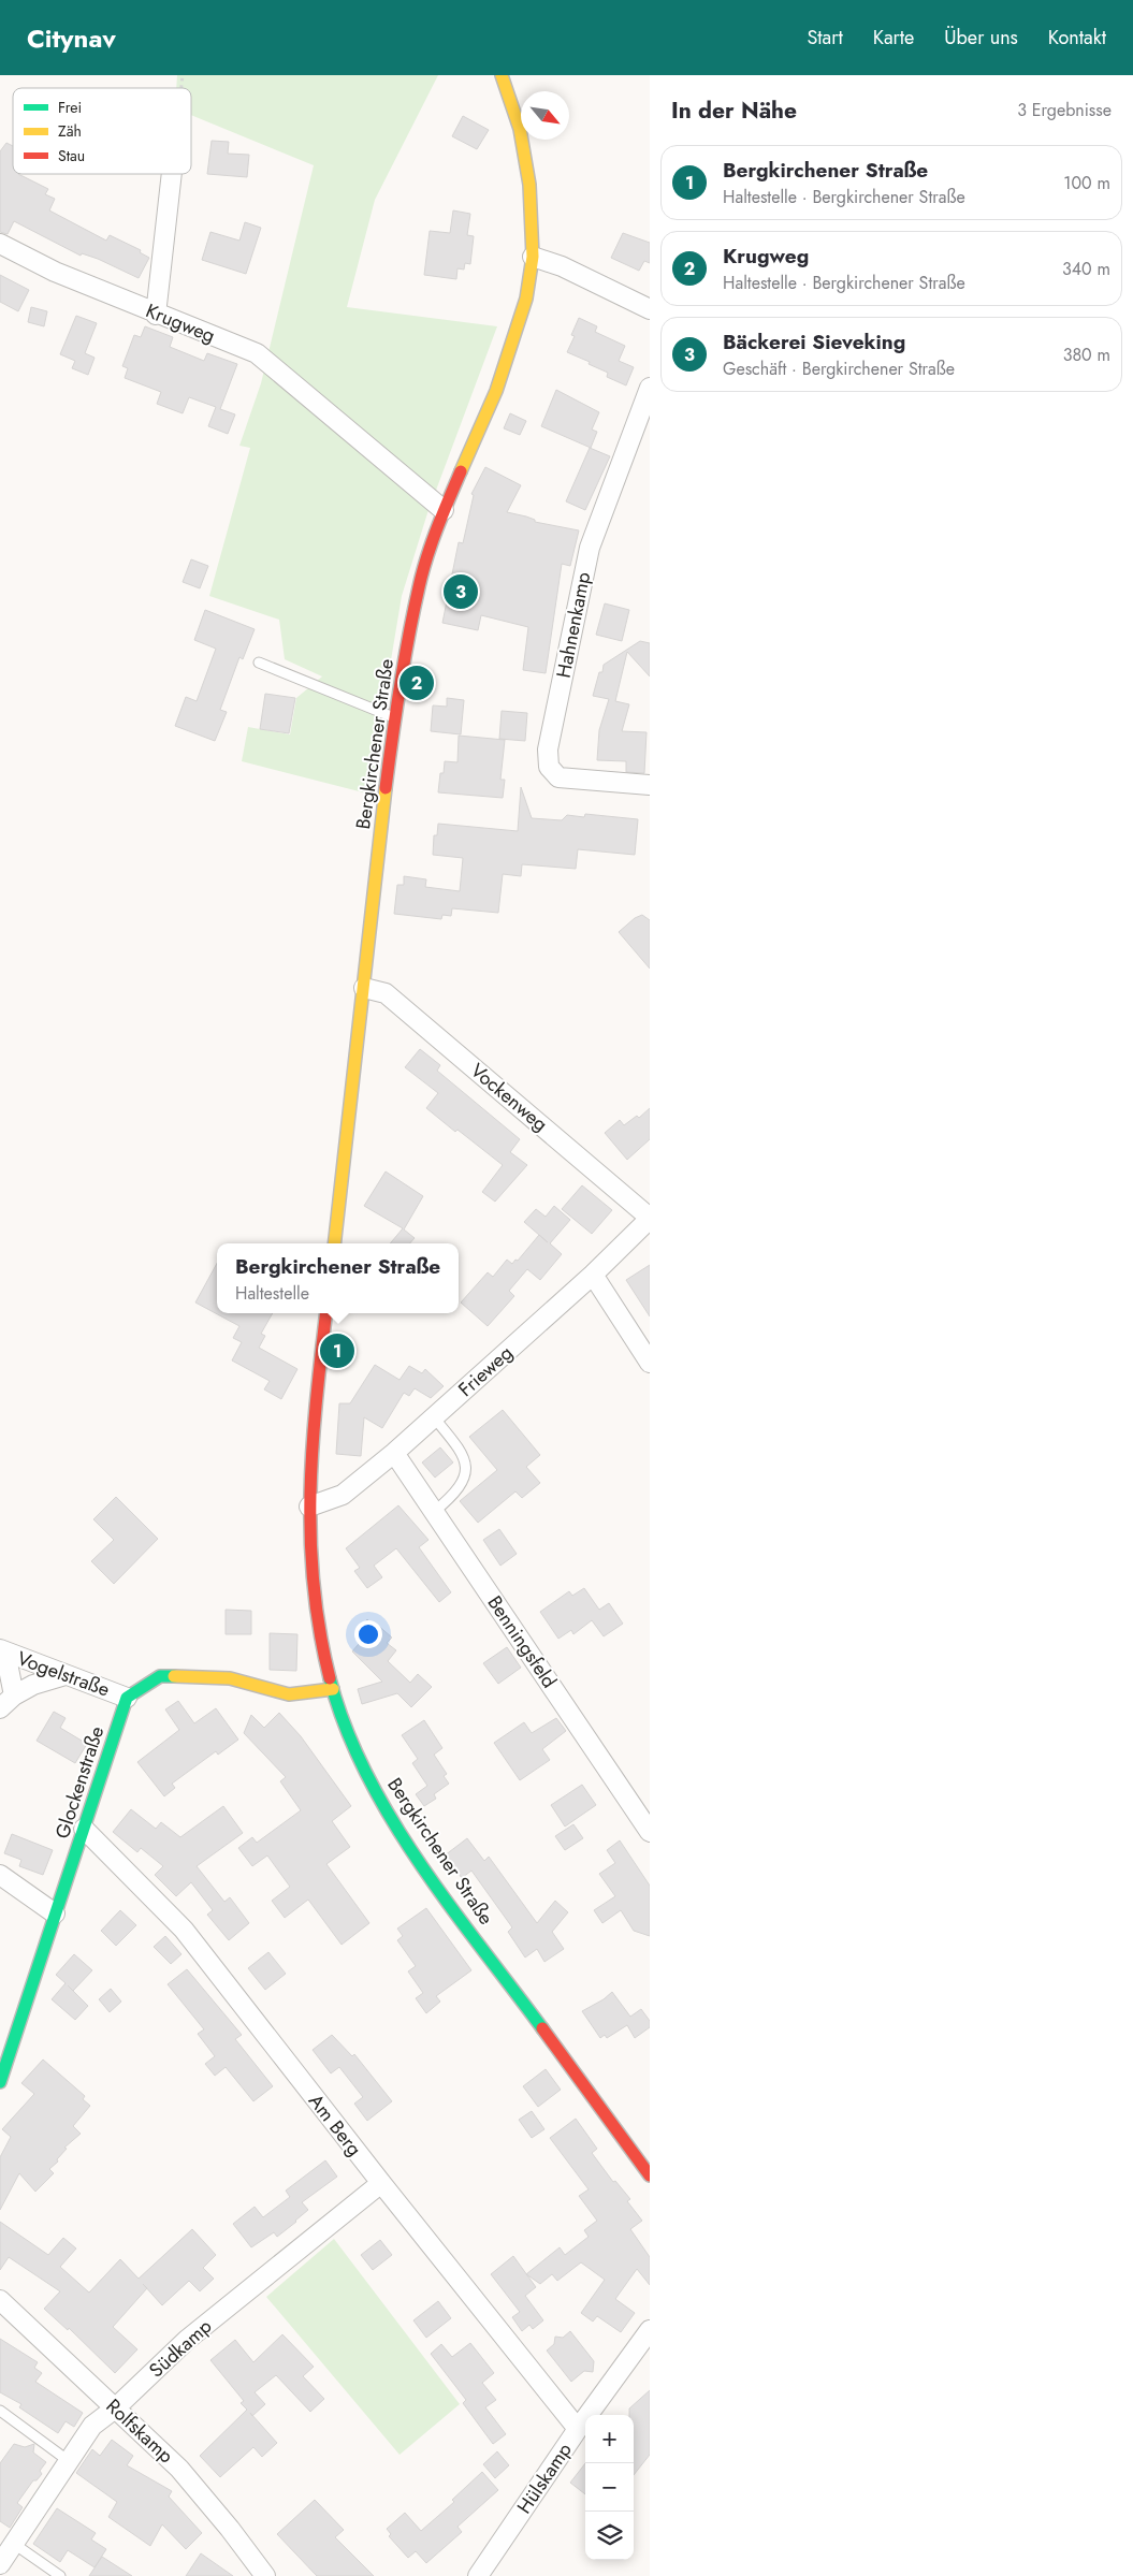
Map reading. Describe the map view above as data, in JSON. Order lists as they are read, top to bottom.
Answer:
{
  "streets": {
    "street": [
      "Krugweg",
      "Hahnenkamp",
      "Bergkirchener Straße",
      "Vockenweg",
      "Frieweg",
      "Benningsfeld",
      "Vogelstraße",
      "Glockenstraße",
      "Am Berg",
      "Südkamp",
      "Rolfskamp",
      "Hülskamp"
    ]
  },
  "crossings": [
    ["Krugweg", "Bergkirchener Straße"],
    ["Bergkirchener Straße", "Vockenweg"],
    ["Bergkirchener Straße", "Frieweg"],
    ["Vockenweg", "Frieweg"],
    ["Frieweg", "Benningsfeld"],
    ["Vogelstraße", "Glockenstraße"],
    ["Glockenstraße", "Am Berg"],
    ["Am Berg", "Südkamp"],
    ["Am Berg", "Hülskamp"],
    ["Südkamp", "Rolfskamp"]
  ],
  "legend": ["Frei", "Zäh", "Stau"],
  "north": "bottom right",
  "page": {
    "header": "Citynav",
    "nav": [
      "Start",
      "Karte",
      "Über uns",
      "Kontakt"
    ],
    "heading": ["In der Nähe", "3 Ergebnisse"],
    "list": [
      {
        "mark": "1",
        "name": "Bergkirchener Straße",
        "note": "Haltestelle · Bergkirchener Straße",
        "value": "100 m"
      },
      {
        "mark": "2",
        "name": "Krugweg",
        "note": "Haltestelle · Bergkirchener Straße",
        "value": "340 m"
      },
      {
        "mark": "3",
        "name": "Bäckerei Sieveking",
        "note": "Geschäft · Bergkirchener Straße",
        "value": "380 m"
      }
    ],
    "pins": ["3", "2", "1"],
    "popup": ["Bergkirchener Straße", "Haltestelle"],
    "map_buttons": ["+", "−"]
  }
}
